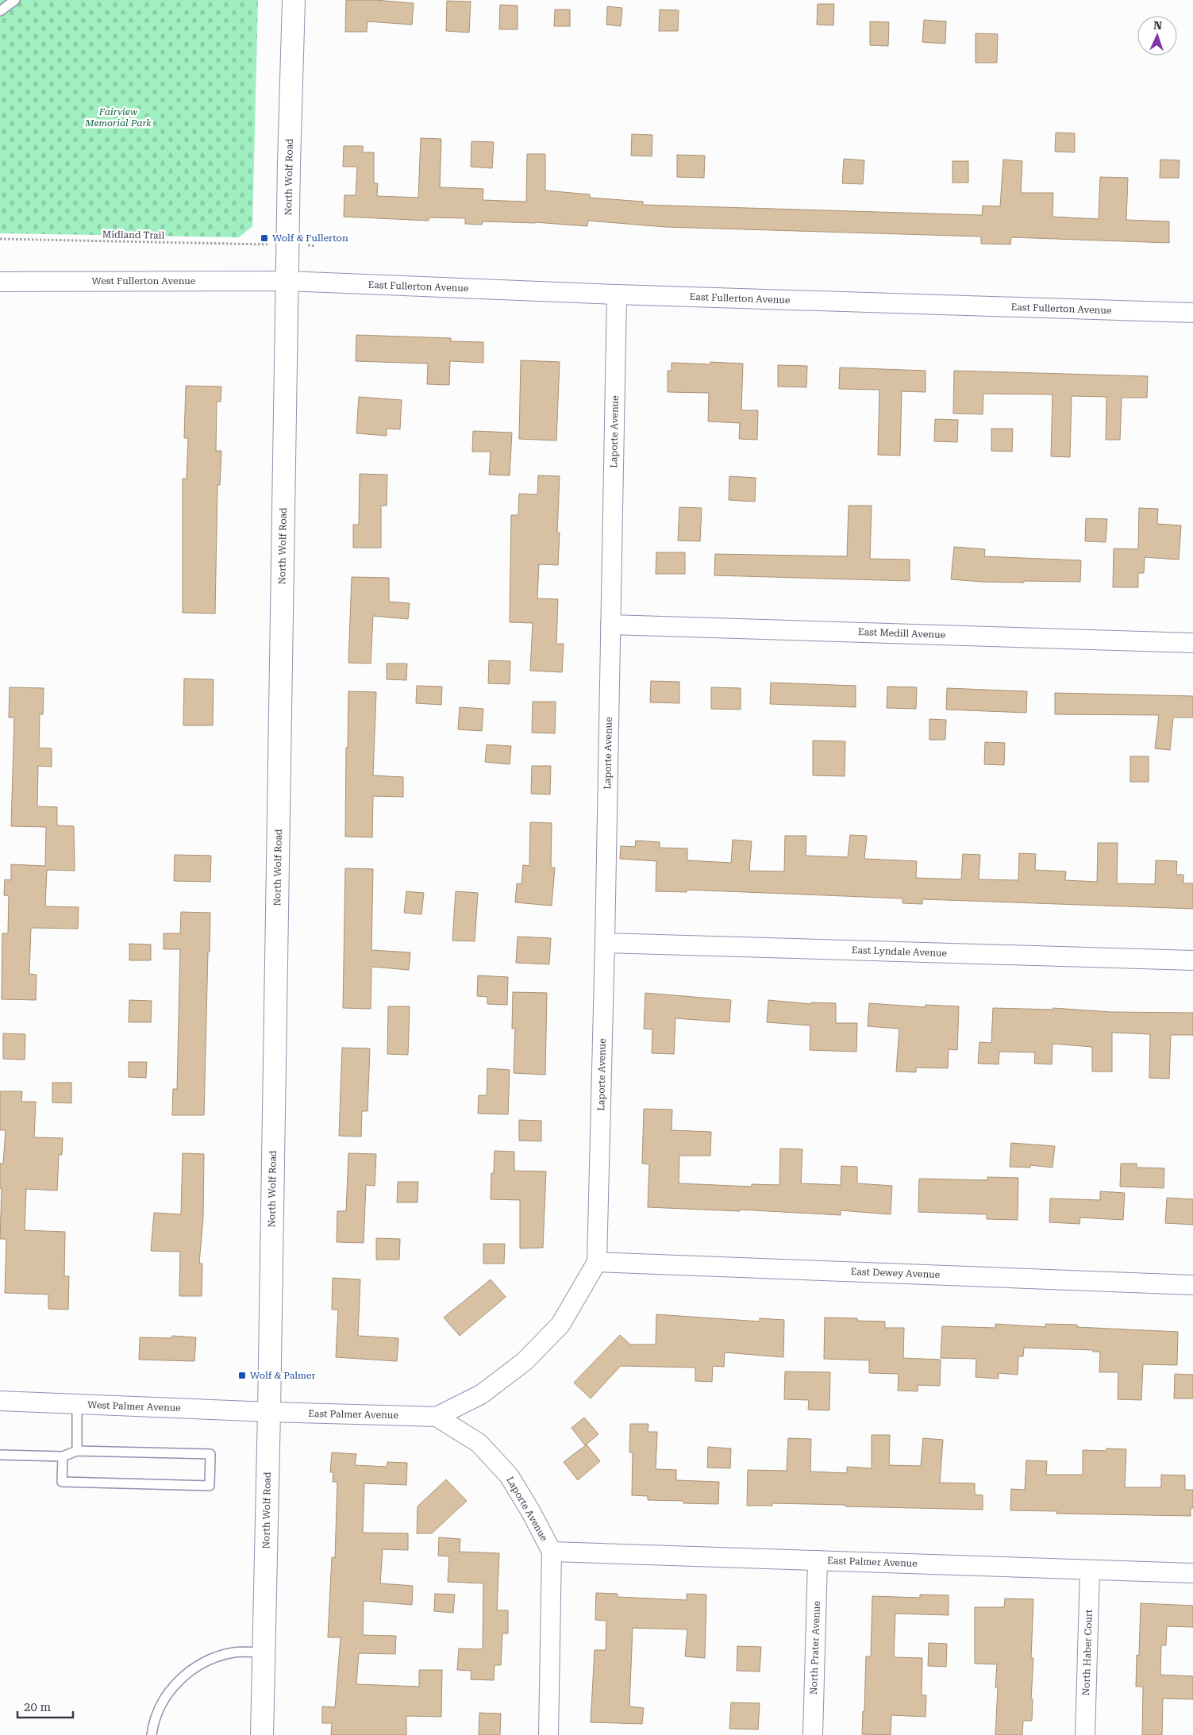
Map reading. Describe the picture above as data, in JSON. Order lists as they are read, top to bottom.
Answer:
{
  "streets": {
    "main road": ["North Wolf Road"],
    "street": [
      "West Fullerton Avenue",
      "East Fullerton Avenue",
      "Laporte Avenue",
      "East Medill Avenue",
      "East Lyndale Avenue",
      "East Dewey Avenue",
      "West Palmer Avenue",
      "East Palmer Avenue",
      "North Prater Avenue",
      "North Haber Court"
    ],
    "path": ["Midland Trail"]
  },
  "crossings": [
    ["North Wolf Road", "West Fullerton Avenue"],
    ["North Wolf Road", "East Fullerton Avenue"],
    ["North Wolf Road", "West Palmer Avenue"],
    ["North Wolf Road", "East Palmer Avenue"],
    ["West Fullerton Avenue", "East Fullerton Avenue"],
    ["East Fullerton Avenue", "Laporte Avenue"],
    ["Laporte Avenue", "East Medill Avenue"],
    ["Laporte Avenue", "East Lyndale Avenue"],
    ["Laporte Avenue", "East Dewey Avenue"],
    ["Laporte Avenue", "East Palmer Avenue"],
    ["West Palmer Avenue", "East Palmer Avenue"],
    ["East Palmer Avenue", "North Prater Avenue"],
    ["East Palmer Avenue", "North Haber Court"]
  ],
  "parks": ["Fairview Memorial Park"],
  "places": {
    "transit": ["Wolf & Fullerton", "Wolf & Palmer"]
  },
  "scale_bar": "20 m",
  "north": "top"
}
